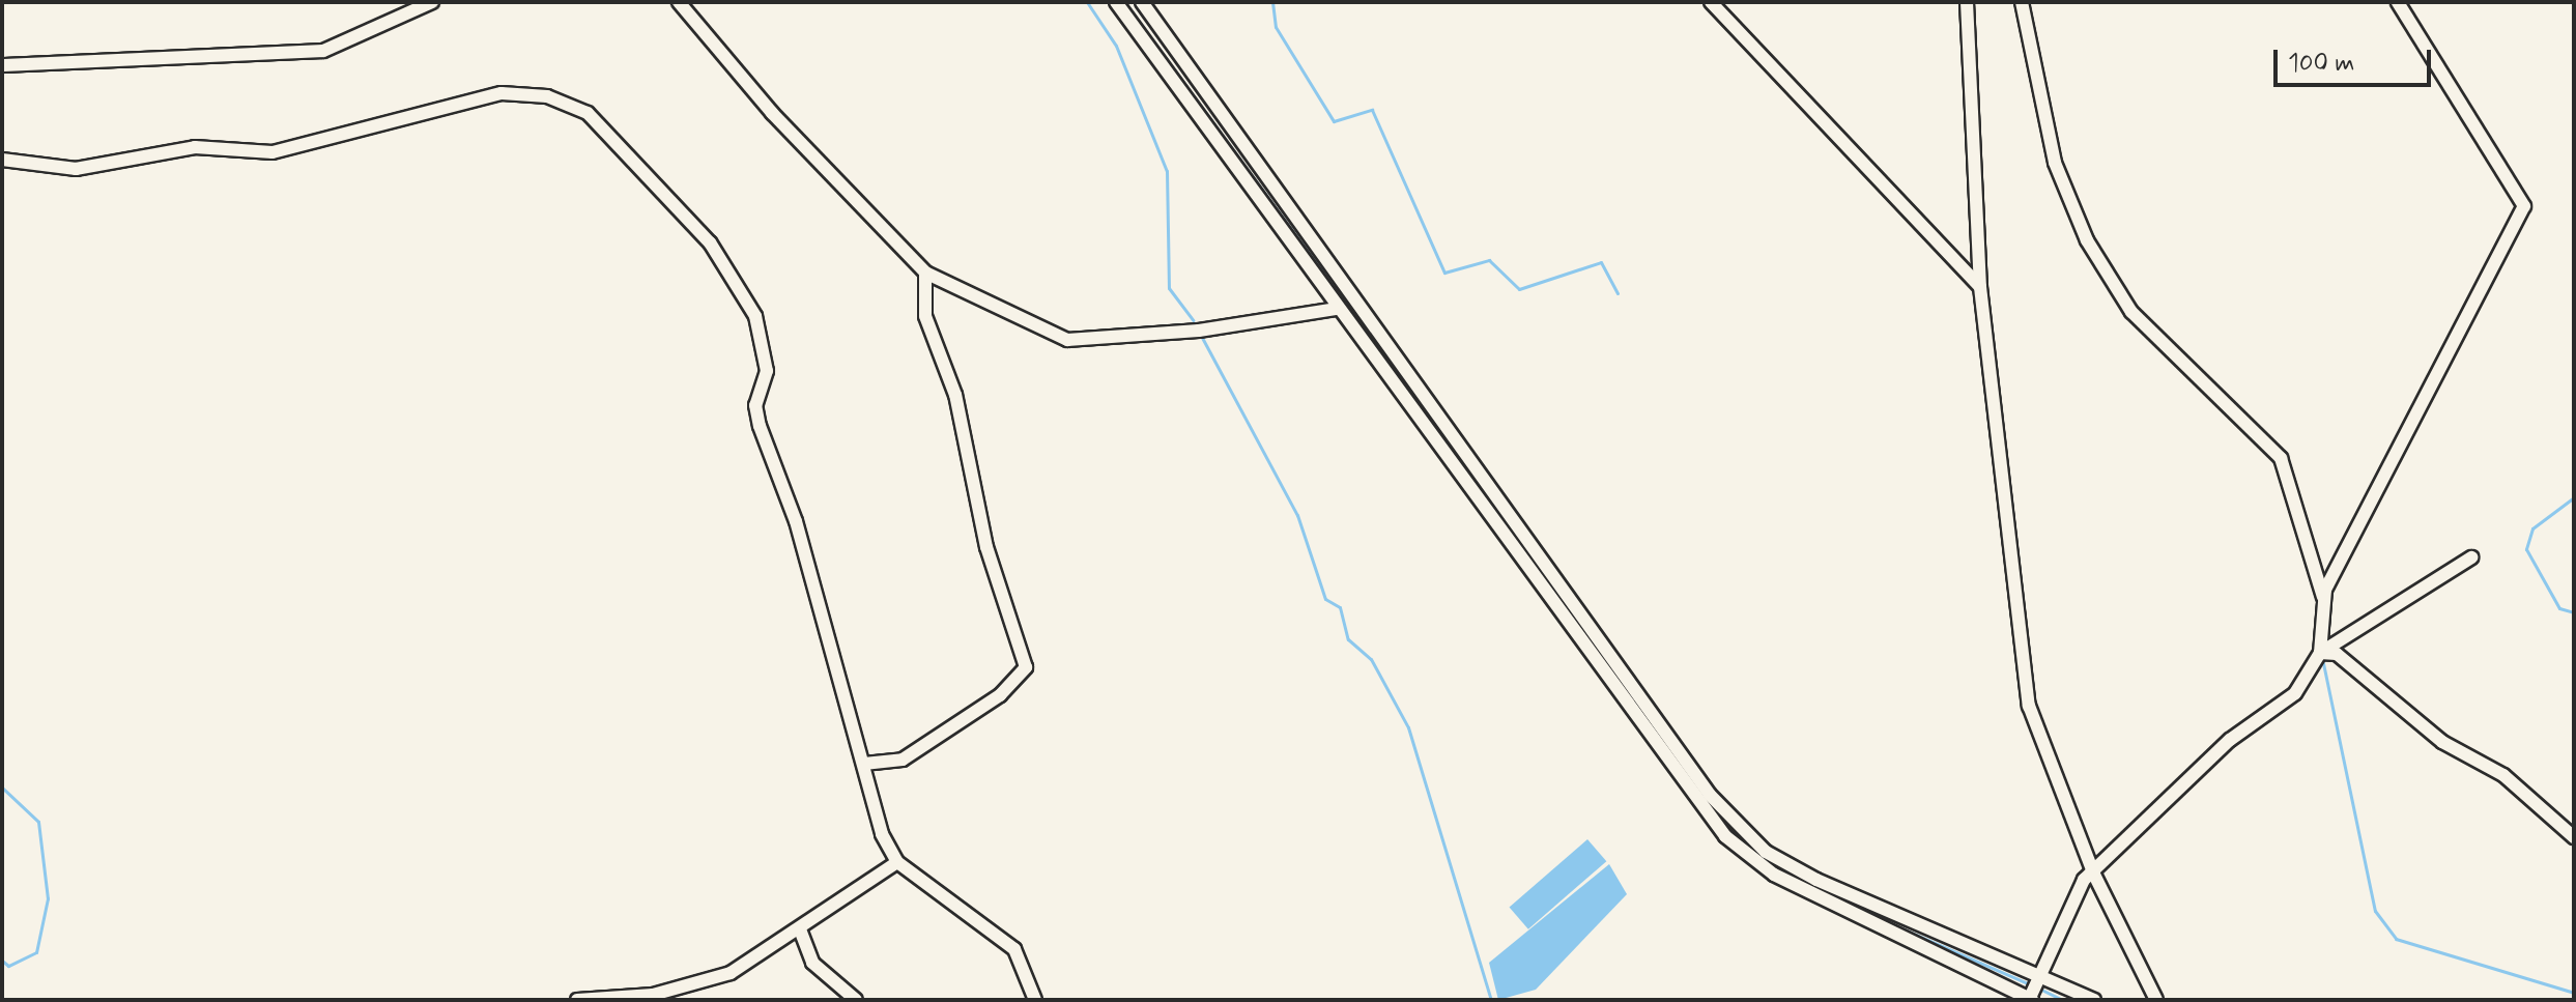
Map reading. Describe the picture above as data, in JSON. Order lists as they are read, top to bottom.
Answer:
{
  "scale_bar": "100 m"
}
